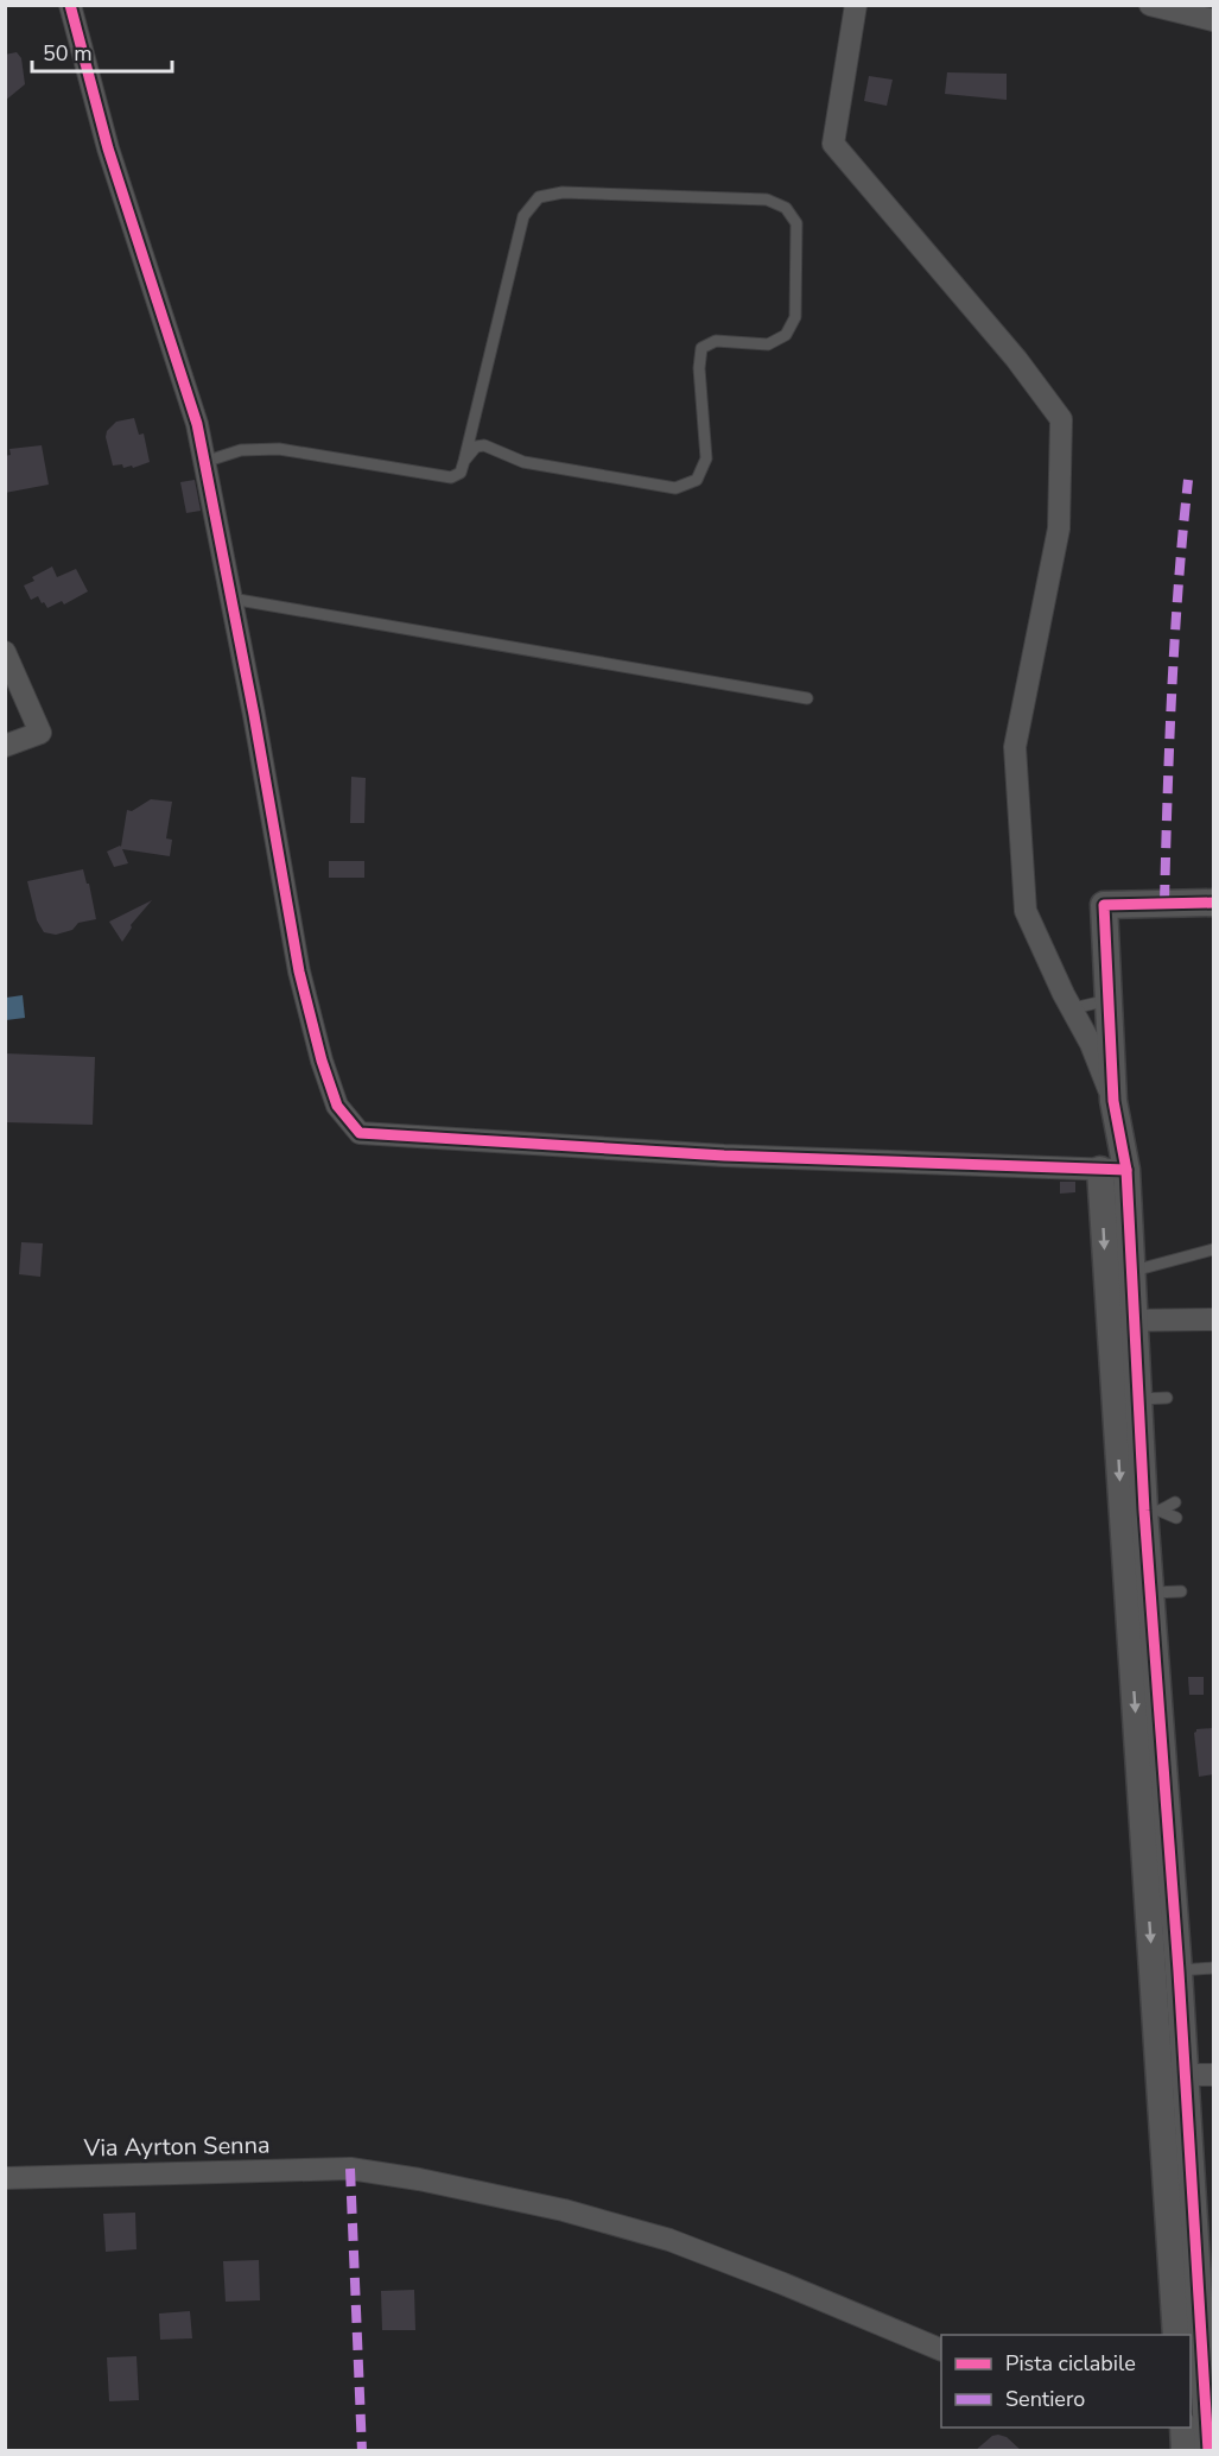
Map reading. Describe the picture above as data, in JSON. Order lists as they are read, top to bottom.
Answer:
{
  "streets": {
    "street": ["Via Ayrton Senna"]
  },
  "legend": ["Pista ciclabile", "Sentiero"],
  "scale_bar": "50 m"
}
